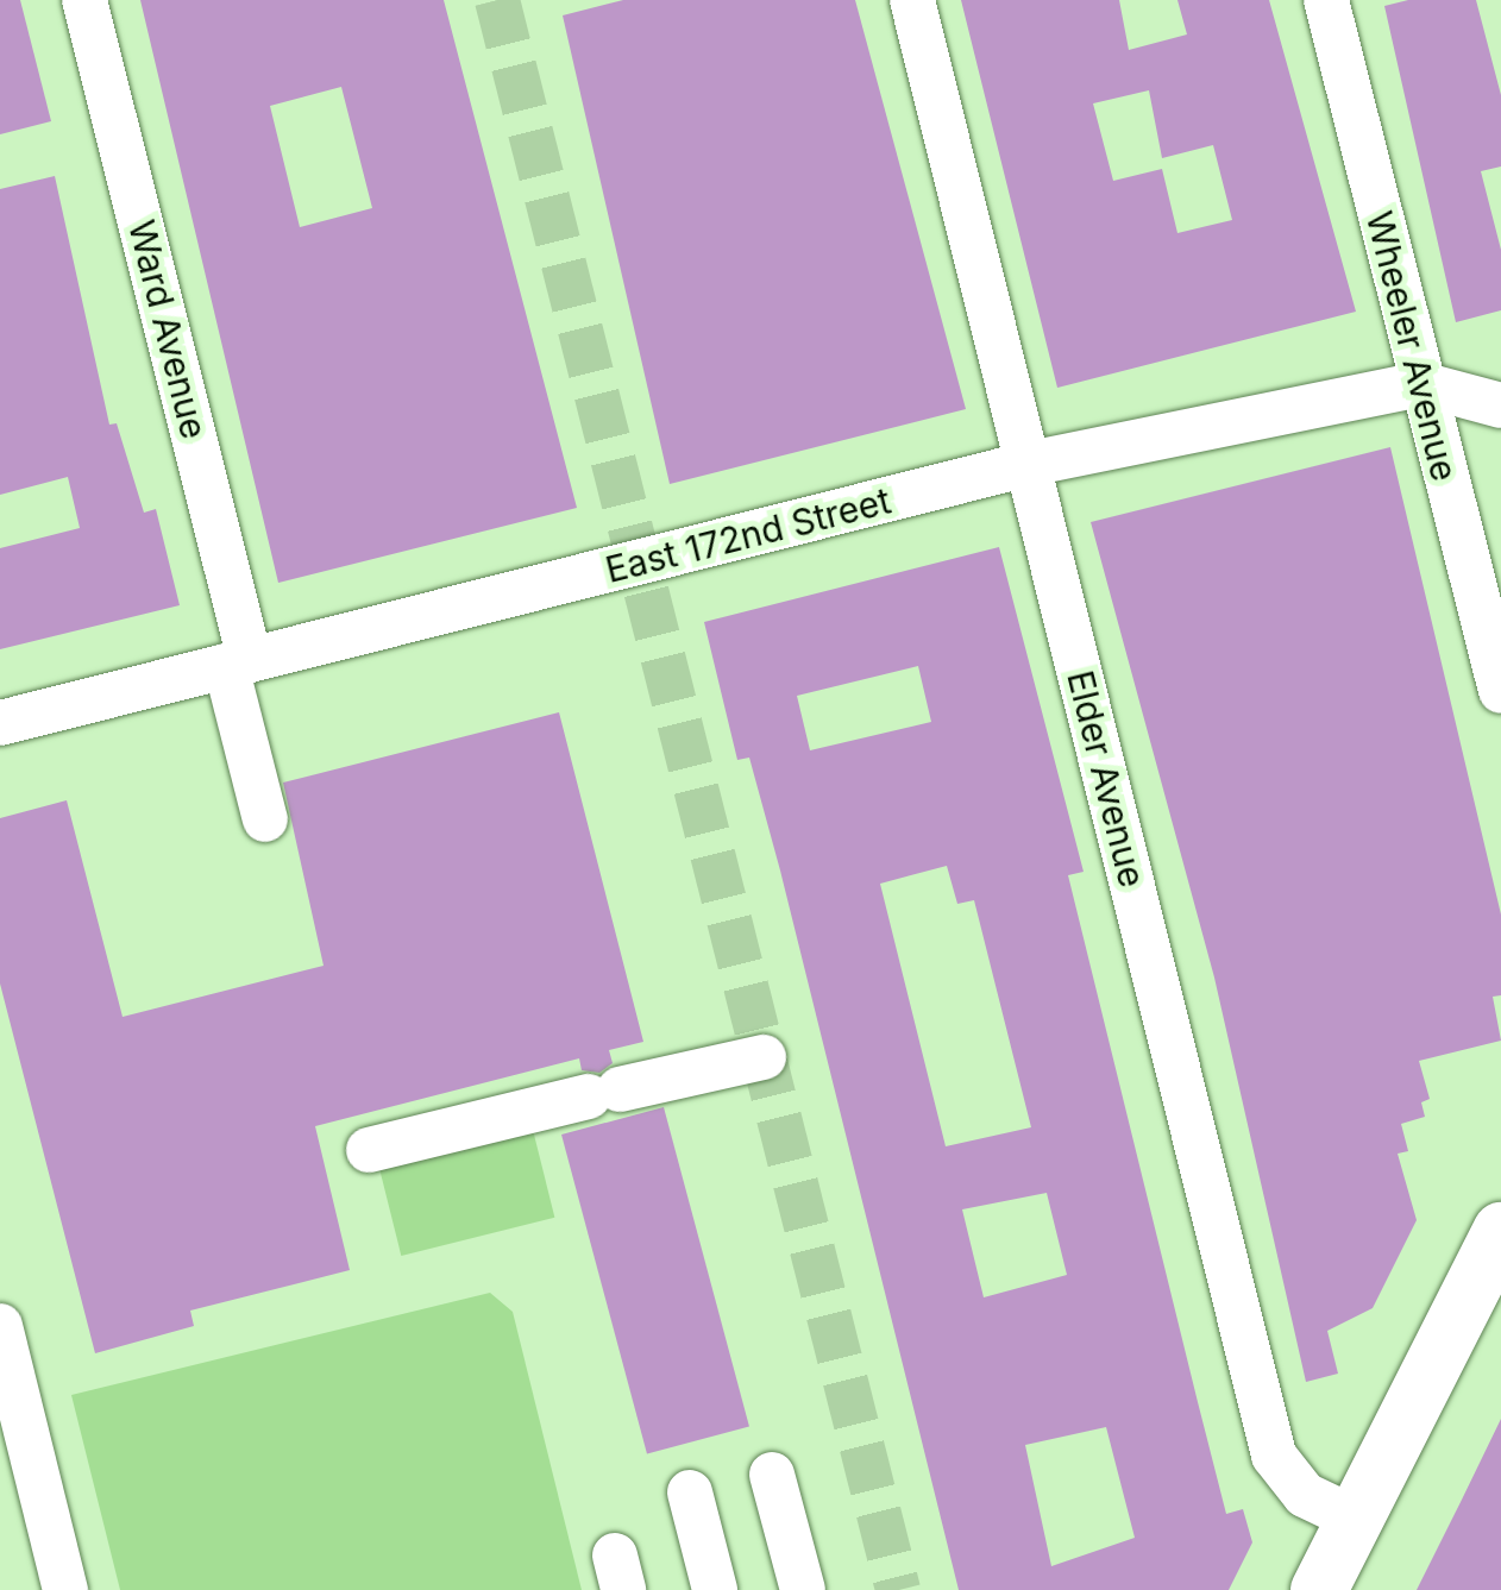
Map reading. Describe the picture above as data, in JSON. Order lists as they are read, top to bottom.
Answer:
{
  "streets": {
    "street": [
      "Ward Avenue",
      "Wheeler Avenue",
      "East 172nd Street",
      "Elder Avenue"
    ]
  },
  "crossings": [
    ["Ward Avenue", "East 172nd Street"],
    ["Wheeler Avenue", "East 172nd Street"],
    ["East 172nd Street", "Elder Avenue"]
  ]
}
